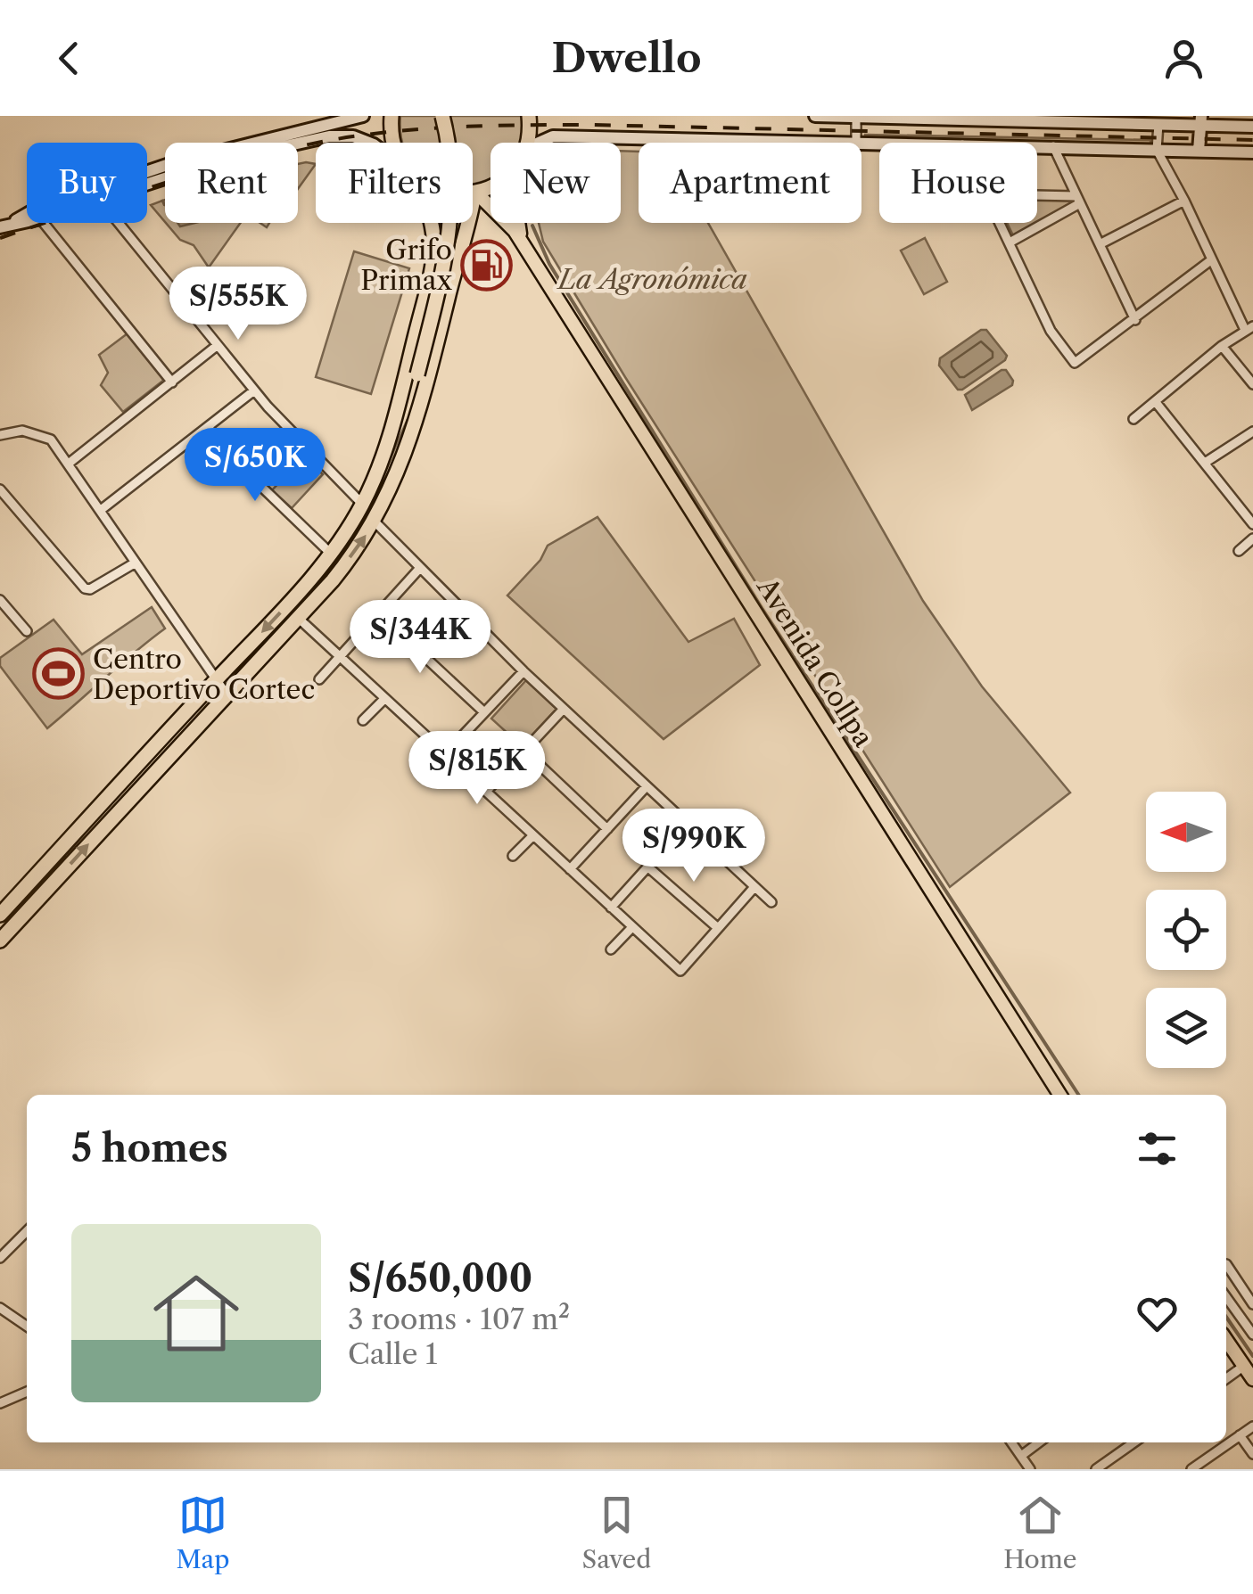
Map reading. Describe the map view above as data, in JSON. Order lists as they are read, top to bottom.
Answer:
{
  "streets": {
    "main road": ["Avenida Collpa"]
  },
  "parks": ["La Agronómica"],
  "places": {
    "fuel station": ["Grifo Primax"],
    "sports": ["Centro Deportivo Cortec"]
  },
  "north": "left",
  "page": {
    "header": "Dwello",
    "chip": [
      "Buy",
      "Rent",
      "Filters",
      "New",
      "Apartment",
      "House"
    ],
    "price": [
      "S/555K",
      "S/650K",
      "S/344K",
      "S/815K",
      "S/990K"
    ],
    "heading": "5 homes",
    "list": [
      {
        "name": "S/650,000",
        "note": "3 rooms · 107 m² · Calle 1"
      }
    ],
    "tabs": ["Map", "Saved", "Home"]
  }
}
